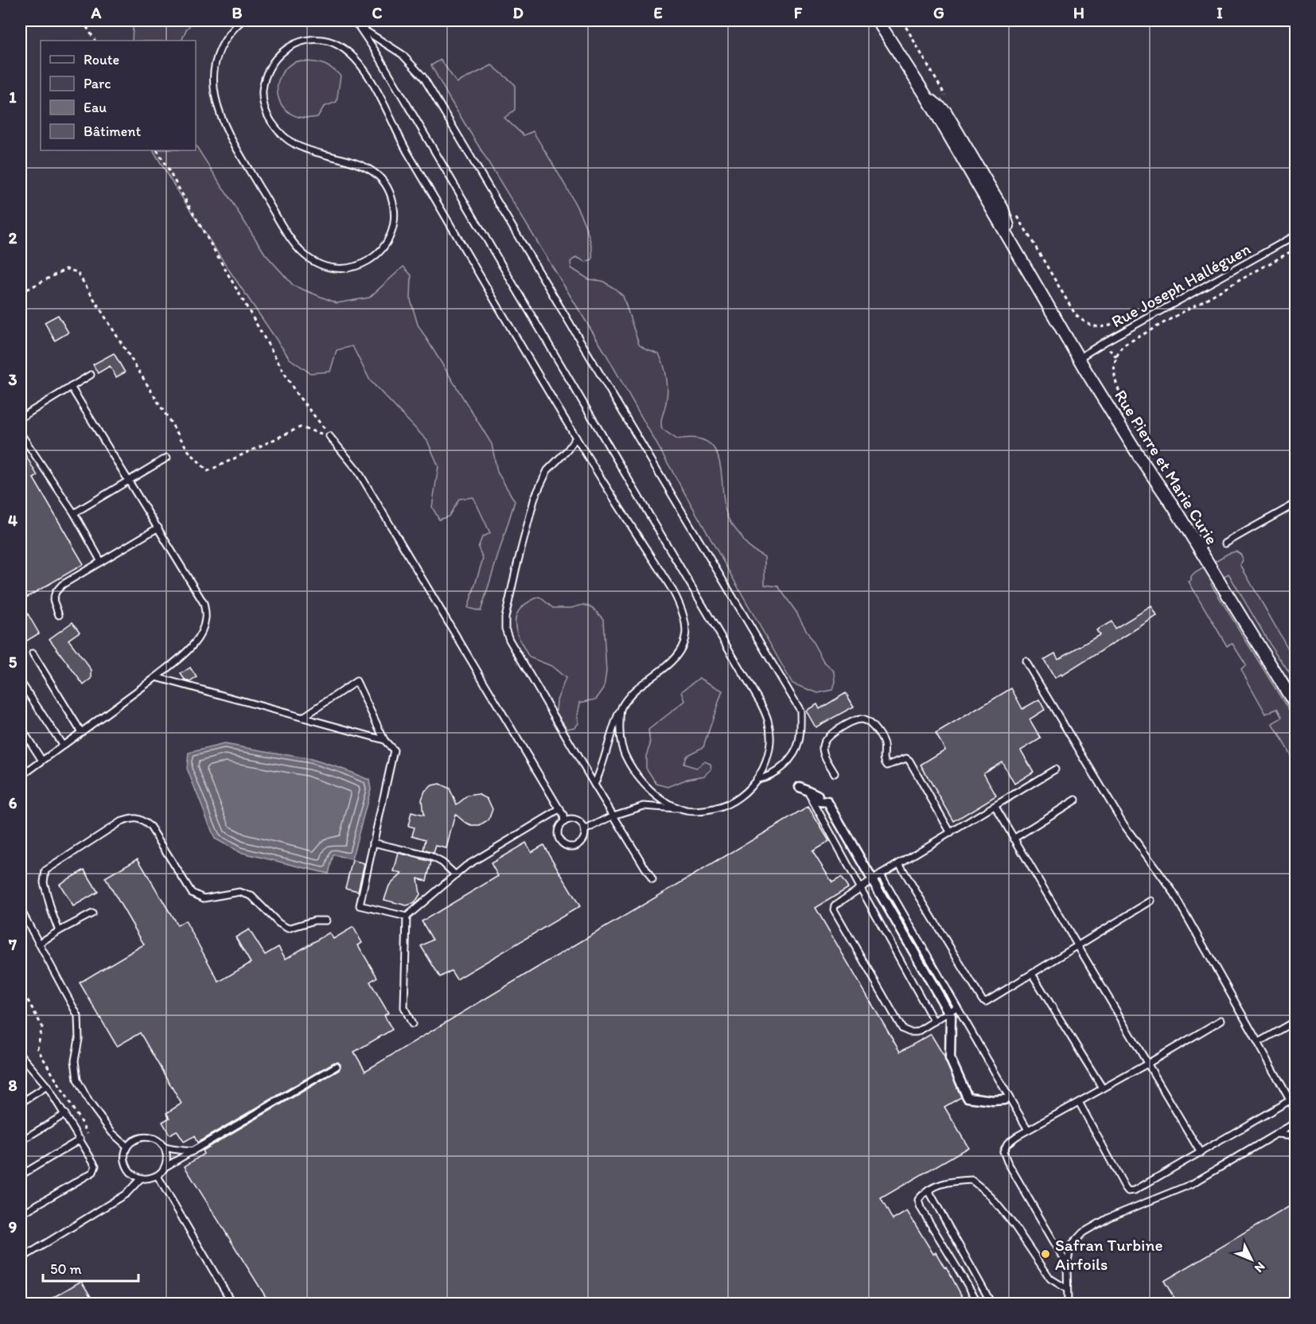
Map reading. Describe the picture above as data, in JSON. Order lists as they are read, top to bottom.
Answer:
{
  "streets": {
    "street": ["Rue Pierre et Marie Curie"],
    "lane": ["Rue Joseph Halléguen"]
  },
  "crossings": [
    ["Rue Joseph Halléguen", "Rue Pierre et Marie Curie"]
  ],
  "places": ["Safran Turbine Airfoils"],
  "legend": [
    "Route",
    "Parc",
    "Eau",
    "Bâtiment"
  ],
  "scale_bar": "50 m",
  "north": "bottom right",
  "grid": {
    "columns": [
      "A",
      "B",
      "C",
      "D",
      "E",
      "F",
      "G",
      "H",
      "I"
    ],
    "rows": [
      "1",
      "2",
      "3",
      "4",
      "5",
      "6",
      "7",
      "8",
      "9"
    ]
  }
}
